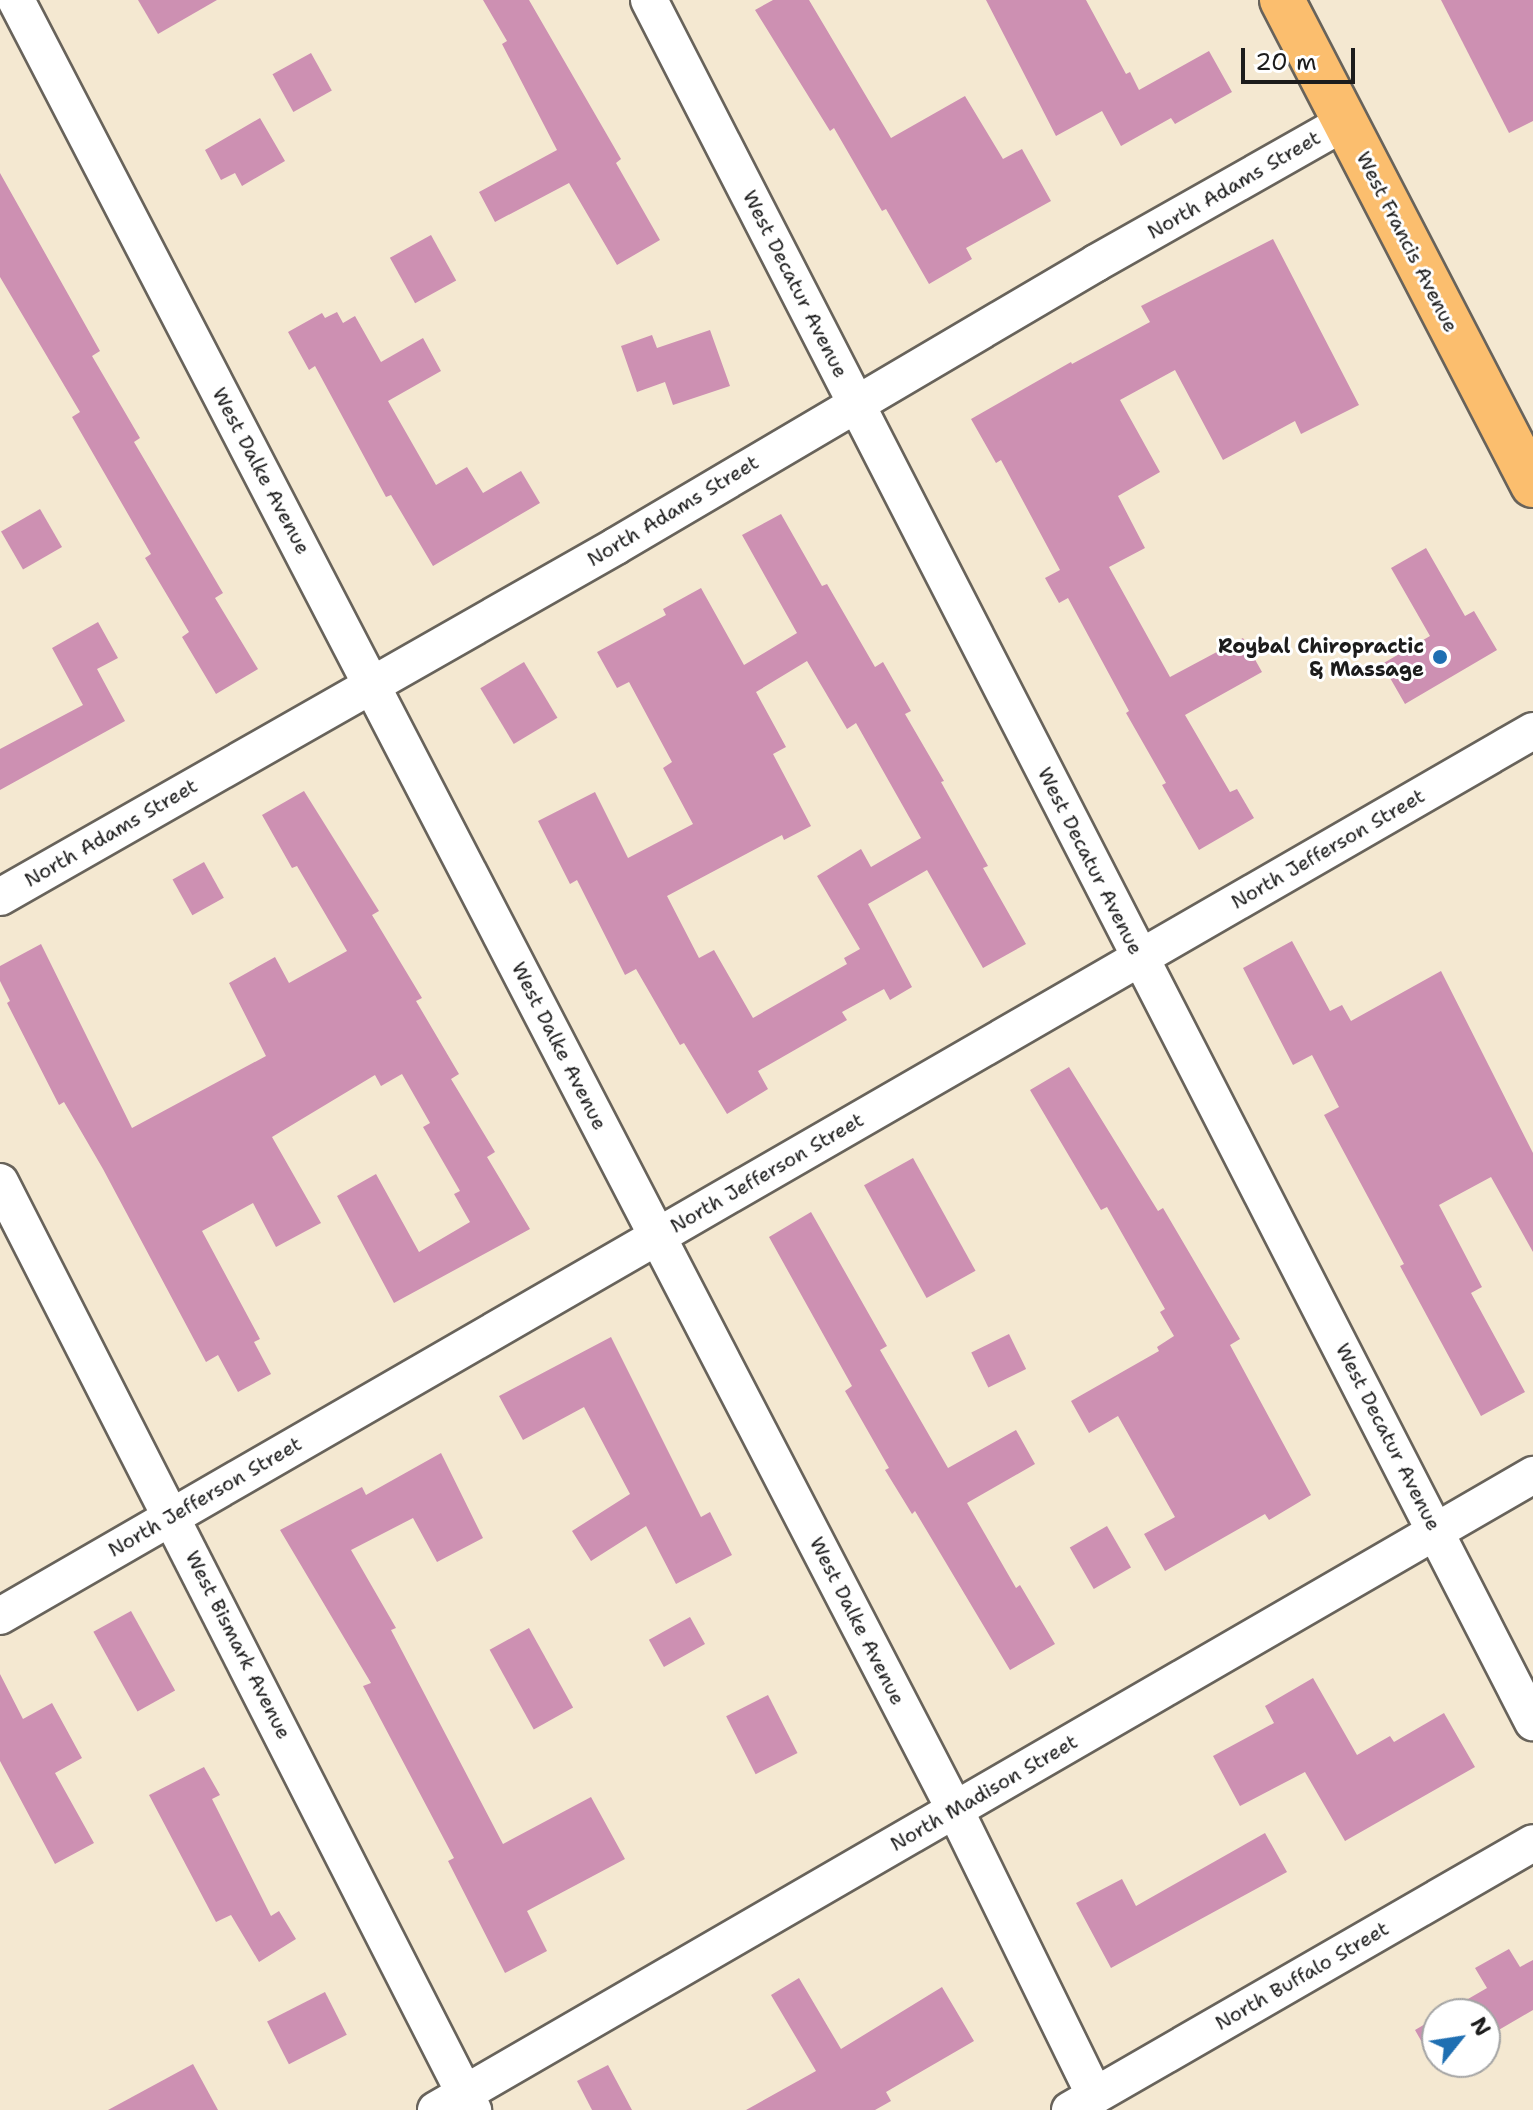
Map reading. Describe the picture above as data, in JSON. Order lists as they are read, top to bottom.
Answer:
{
  "streets": {
    "main road": ["West Francis Avenue"],
    "street": [
      "North Adams Street",
      "West Decatur Avenue",
      "West Dalke Avenue",
      "North Jefferson Street",
      "West Bismark Avenue",
      "North Madison Street",
      "North Buffalo Street"
    ]
  },
  "crossings": [
    ["North Adams Street", "West Francis Avenue"],
    ["North Adams Street", "West Decatur Avenue"],
    ["North Adams Street", "West Dalke Avenue"],
    ["West Decatur Avenue", "North Jefferson Street"],
    ["West Decatur Avenue", "North Madison Street"],
    ["West Dalke Avenue", "North Jefferson Street"],
    ["West Dalke Avenue", "North Madison Street"],
    ["West Dalke Avenue", "North Buffalo Street"],
    ["North Jefferson Street", "West Bismark Avenue"],
    ["West Bismark Avenue", "North Madison Street"]
  ],
  "places": ["Roybal Chiropractic & Massage"],
  "scale_bar": "20 m",
  "north": "top right"
}
